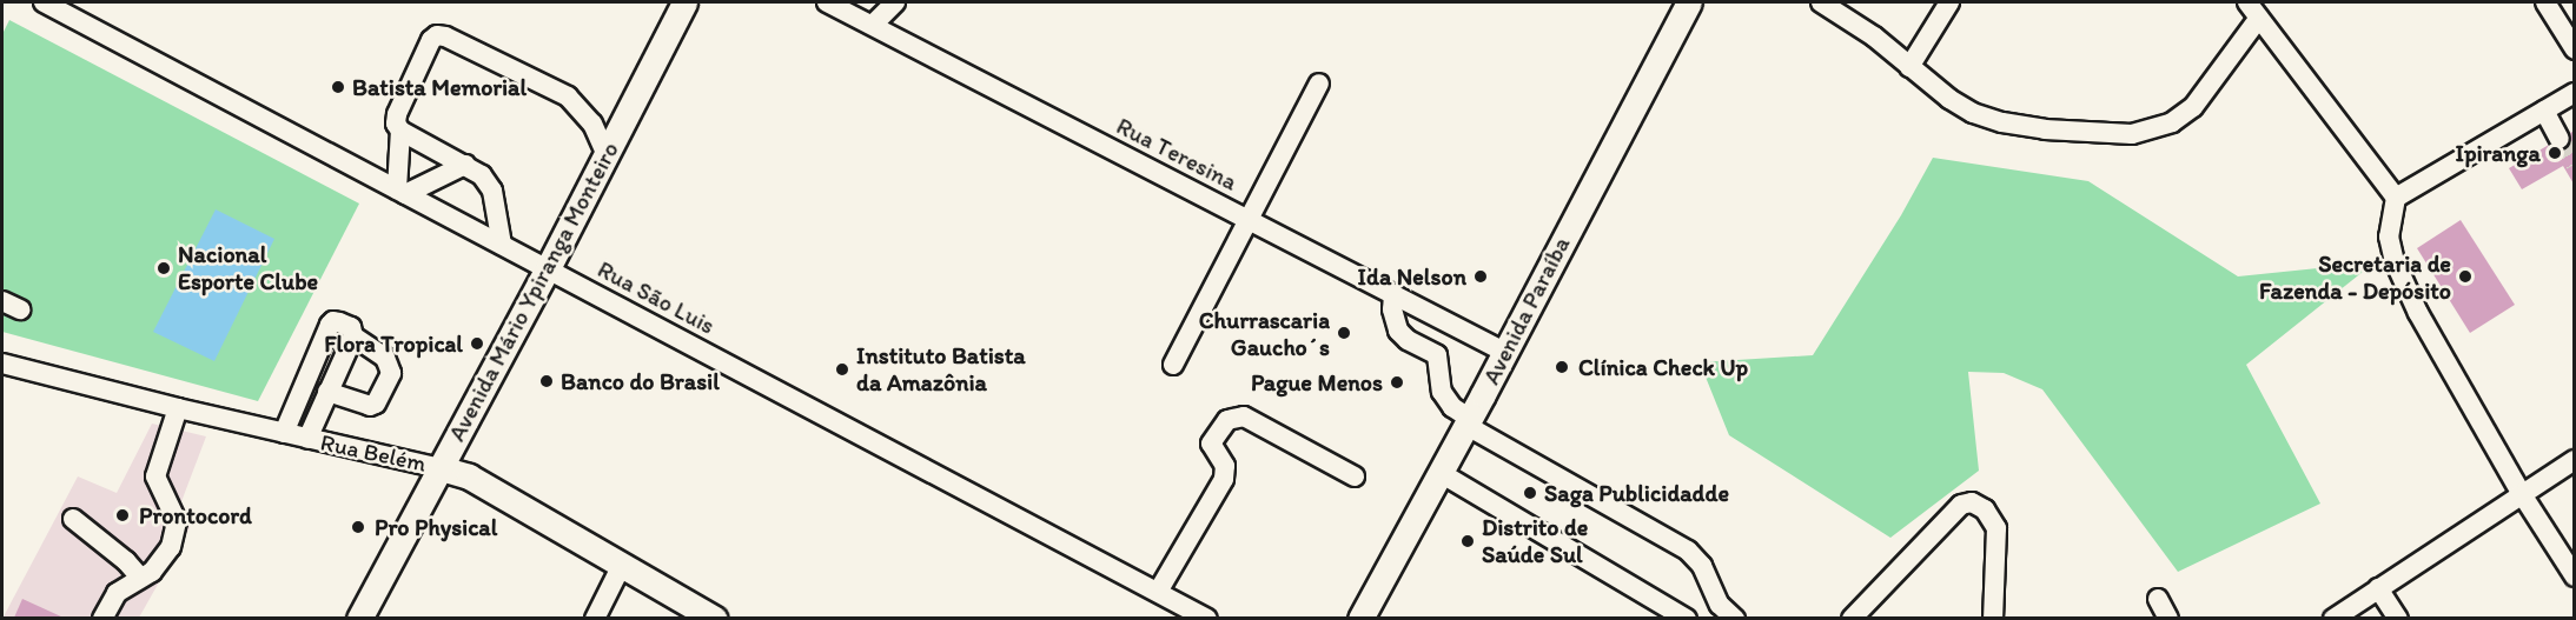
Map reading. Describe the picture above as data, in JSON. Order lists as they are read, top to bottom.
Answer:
{
  "streets": {
    "main road": ["Avenida Mário Ypiranga Monteiro", "Avenida Paraíba", "Rua Belém"],
    "street": ["Rua Teresina", "Rua São Luis"]
  },
  "crossings": [
    ["Rua Teresina", "Avenida Paraíba"],
    ["Avenida Mário Ypiranga Monteiro", "Rua São Luis"],
    ["Avenida Mário Ypiranga Monteiro", "Rua Belém"]
  ],
  "places": [
    "Batista Memorial",
    "Ipiranga",
    "Nacional Esporte Clube",
    "Ida Nelson",
    "Secretaria de Fazenda - Depósito",
    "Churrascaria Gaucho´s",
    "Flora Tropical",
    "Clínica Check Up",
    "Instituto Batista da Amazônia",
    "Banco do Brasil",
    "Pague Menos",
    "Saga Publicidadde",
    "Prontocord",
    "Pro Physical",
    "Distrito de Saúde Sul"
  ]
}
